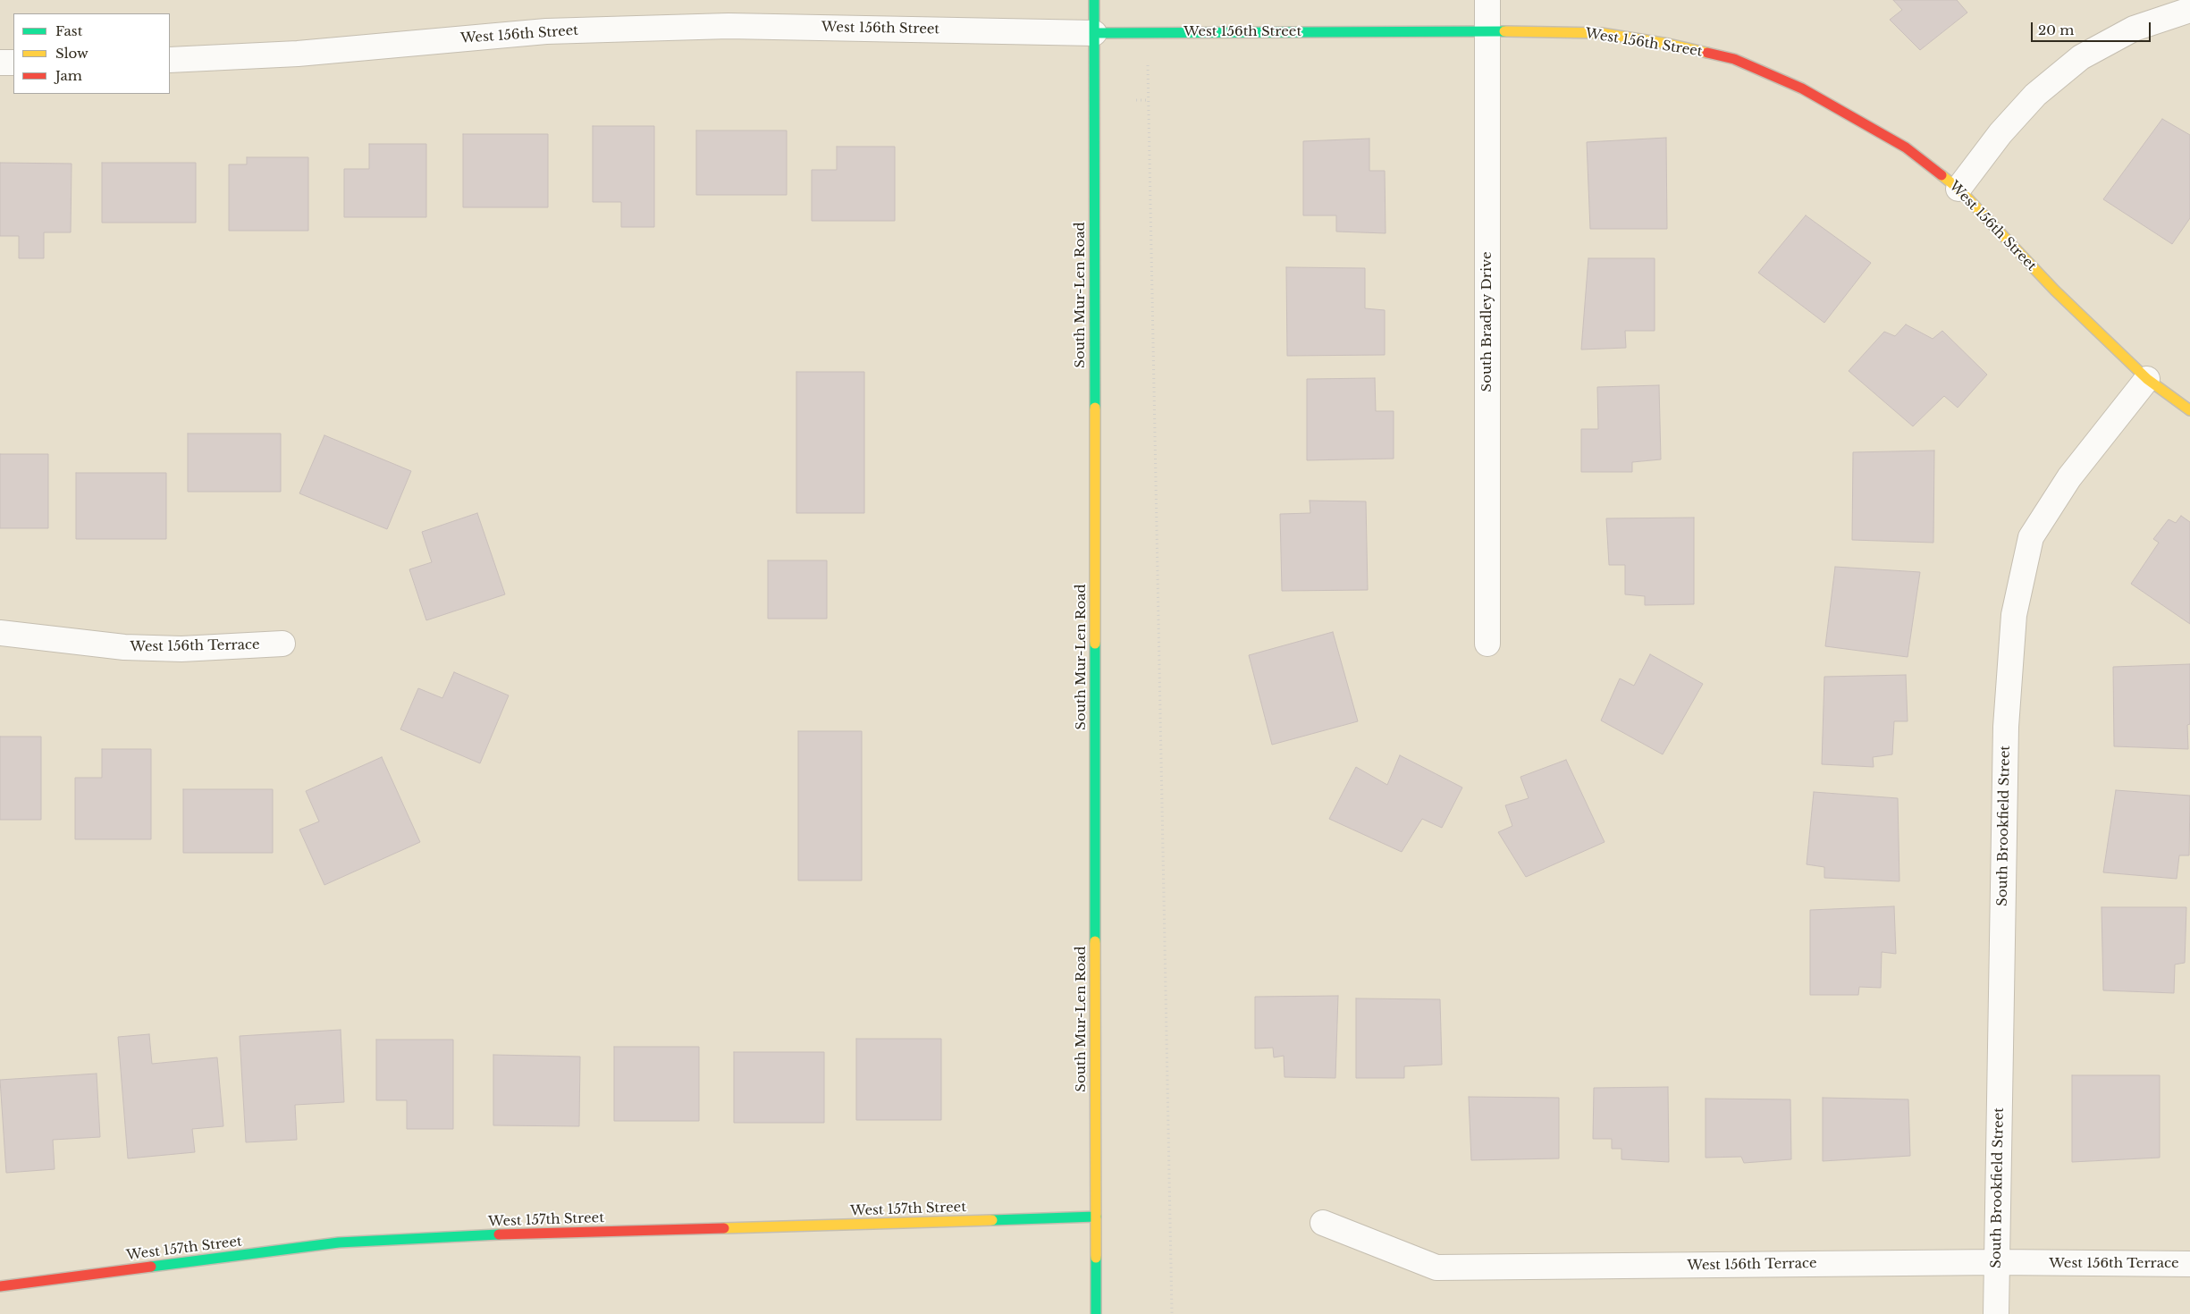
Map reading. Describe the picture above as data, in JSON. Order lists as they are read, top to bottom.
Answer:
{
  "streets": {
    "street": [
      "West 156th Street",
      "South Mur-Len Road",
      "South Bradley Drive",
      "West 156th Terrace",
      "South Brookfield Street",
      "West 157th Street"
    ]
  },
  "crossings": [
    ["West 156th Street", "South Mur-Len Road"],
    ["West 156th Street", "South Bradley Drive"],
    ["West 156th Street", "South Brookfield Street"],
    ["South Mur-Len Road", "West 157th Street"],
    ["West 156th Terrace", "South Brookfield Street"]
  ],
  "legend": ["Fast", "Slow", "Jam"],
  "scale_bar": "20 m"
}
